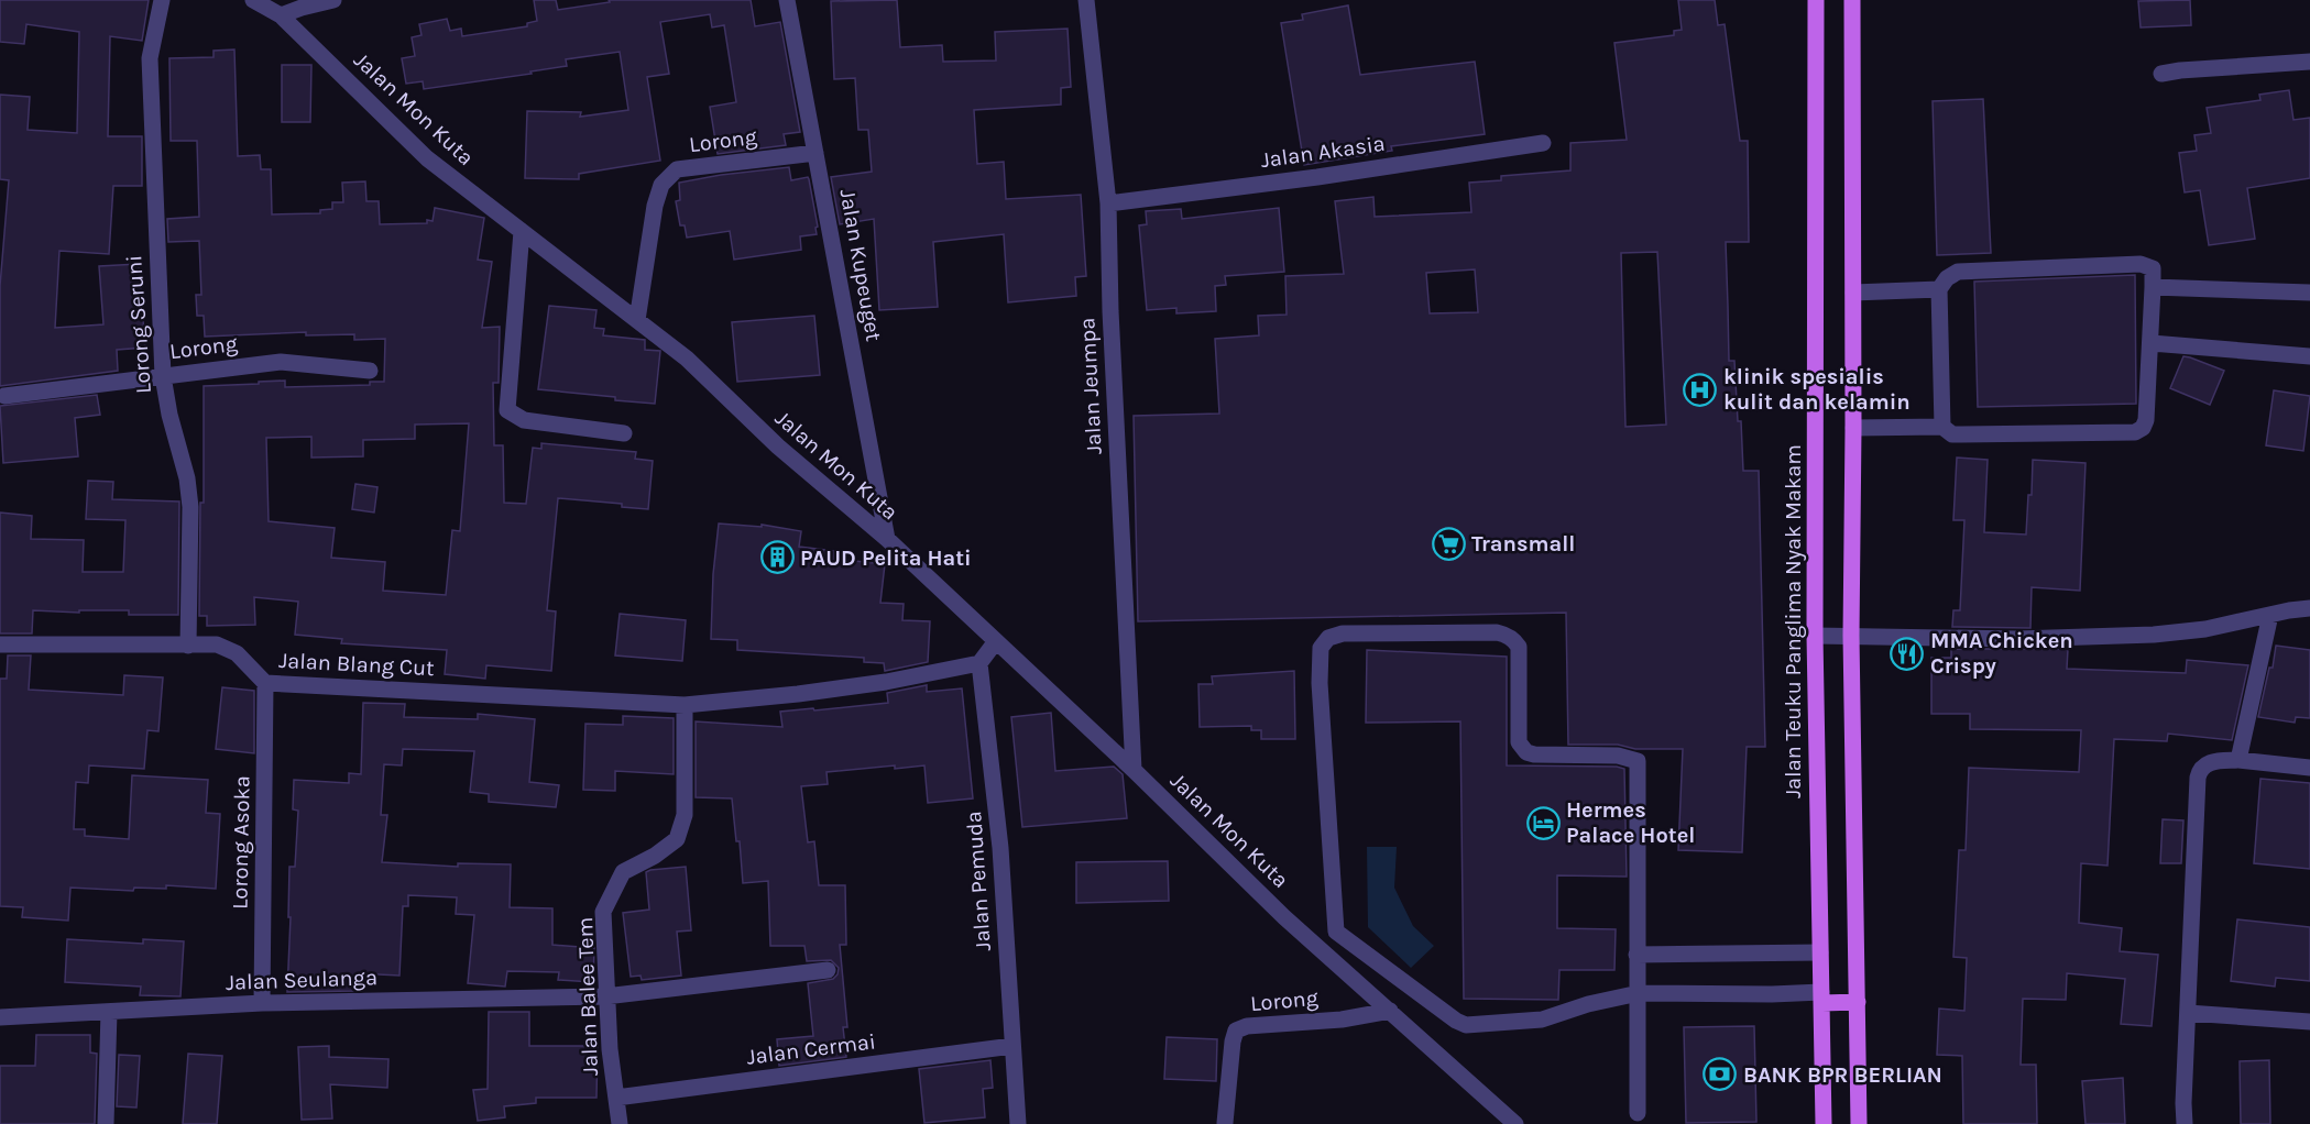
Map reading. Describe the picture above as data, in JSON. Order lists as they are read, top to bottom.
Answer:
{
  "streets": {
    "main road": ["Jalan Teuku Panglima Nyak Makam"],
    "street": [
      "Jalan Mon Kuta",
      "Lorong",
      "Jalan Akasia",
      "Jalan Kupeuget",
      "Lorong Seruni",
      "Jalan Jeumpa",
      "Jalan Blang Cut",
      "Lorong Asoka",
      "Jalan Pemuda",
      "Jalan Seulanga",
      "Jalan Balee Tem",
      "Jalan Cermai"
    ]
  },
  "crossings": [
    ["Jalan Mon Kuta", "Lorong"],
    ["Jalan Mon Kuta", "Jalan Kupeuget"],
    ["Jalan Mon Kuta", "Jalan Jeumpa"],
    ["Lorong", "Jalan Kupeuget"],
    ["Lorong", "Lorong Seruni"],
    ["Jalan Akasia", "Jalan Jeumpa"],
    ["Lorong Seruni", "Jalan Blang Cut"],
    ["Jalan Blang Cut", "Lorong Asoka"],
    ["Jalan Blang Cut", "Jalan Pemuda"],
    ["Jalan Blang Cut", "Jalan Balee Tem"],
    ["Lorong Asoka", "Jalan Seulanga"],
    ["Jalan Pemuda", "Jalan Cermai"],
    ["Jalan Seulanga", "Jalan Balee Tem"],
    ["Jalan Balee Tem", "Jalan Cermai"]
  ],
  "places": {
    "hospital": ["klinik spesialis kulit dan kelamin"],
    "supermarket": ["Transmall"],
    "building": ["PAUD Pelita Hati"],
    "restaurant": ["MMA Chicken Crispy"],
    "hotel": ["Hermes Palace Hotel"],
    "bank": ["BANK BPR BERLIAN"]
  }
}
